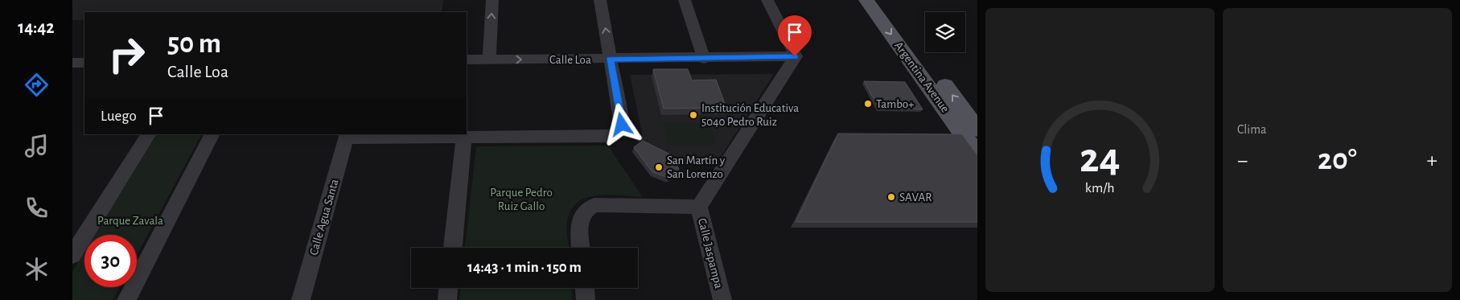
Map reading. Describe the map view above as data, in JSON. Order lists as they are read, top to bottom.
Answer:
{
  "streets": {
    "main road": ["Argentina Avenue"],
    "street": ["Calle Loa", "Calle Agua Santa", "Calle Jaspampa"]
  },
  "crossings": [
    ["Calle Loa", "Calle Jaspampa"]
  ],
  "one_way": ["Calle Loa"],
  "parks": ["Parque Pedro Ruiz Gallo", "Parque Zavala"],
  "places": [
    "Tambo+",
    "Institución Educativa 5040 Pedro Ruiz",
    "San Martín y San Lorenzo",
    "SAVAR"
  ],
  "page": {
    "tabs": "14:42",
    "tile": "Clima",
    "turn": ["50 m", "Calle Loa"],
    "then": "Luego",
    "heat": ["−", "20°", "+"],
    "limit": "30",
    "trip": "14:43 · 1 min · 150 m",
    "gauge": ["24", "km/h"]
  }
}
